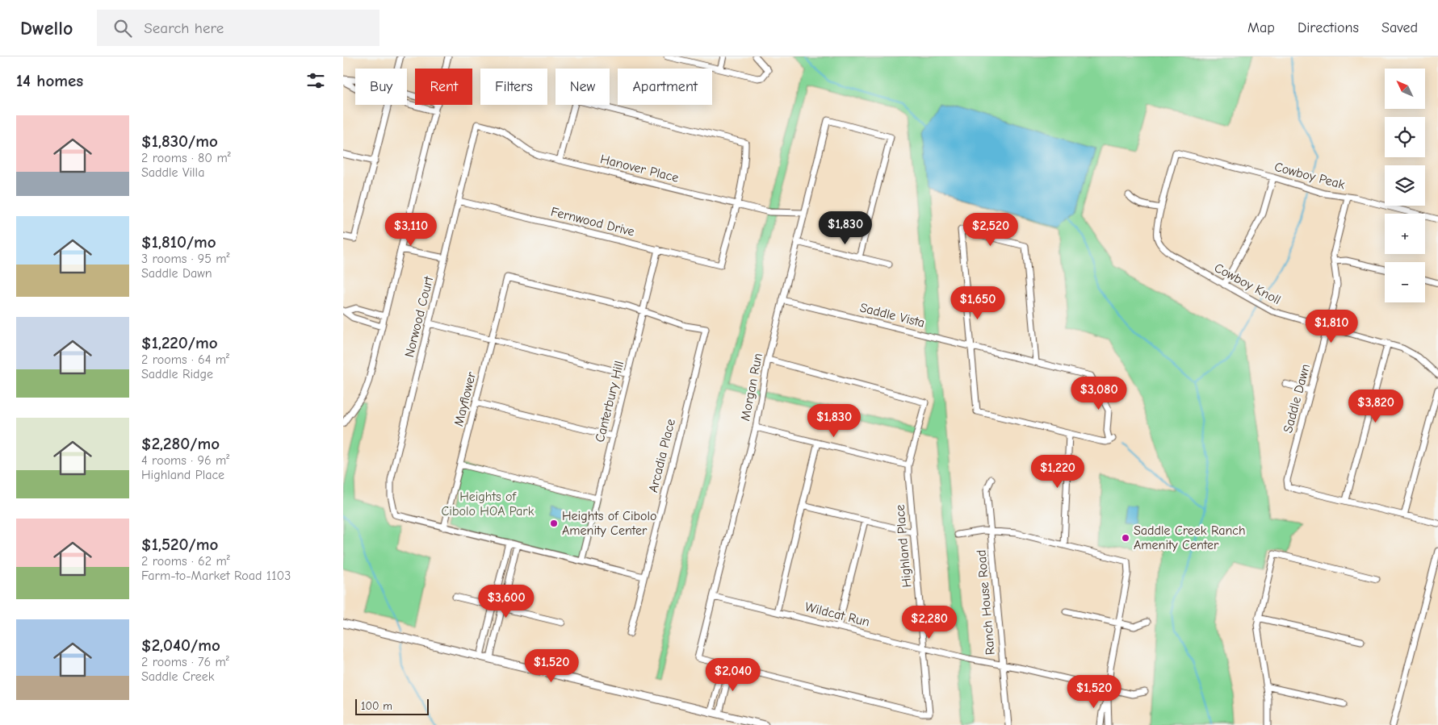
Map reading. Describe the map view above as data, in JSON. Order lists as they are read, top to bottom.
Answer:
{
  "streets": {
    "street": [
      "Hanover Place",
      "Cowboy Peak",
      "Fernwood Drive",
      "Cowboy Knoll",
      "Saddle Vista",
      "Norwood Court",
      "Morgan Run",
      "Saddle Dawn",
      "Mayflower",
      "Canterbury Hill",
      "Arcadia Place",
      "Highland Place",
      "Ranch House Road",
      "Wildcat Run"
    ]
  },
  "crossings": [
    ["Hanover Place", "Fernwood Drive"],
    ["Hanover Place", "Norwood Court"],
    ["Hanover Place", "Morgan Run"],
    ["Cowboy Peak", "Cowboy Knoll"],
    ["Cowboy Peak", "Saddle Dawn"],
    ["Fernwood Drive", "Norwood Court"],
    ["Fernwood Drive", "Canterbury Hill"],
    ["Cowboy Knoll", "Saddle Dawn"],
    ["Saddle Vista", "Morgan Run"],
    ["Norwood Court", "Mayflower"],
    ["Morgan Run", "Highland Place"],
    ["Morgan Run", "Wildcat Run"],
    ["Mayflower", "Canterbury Hill"],
    ["Mayflower", "Arcadia Place"],
    ["Canterbury Hill", "Arcadia Place"],
    ["Highland Place", "Wildcat Run"],
    ["Ranch House Road", "Wildcat Run"]
  ],
  "parks": ["Heights of Cibolo HOA Park"],
  "places": ["Heights of Cibolo Amenity Center", "Saddle Creek Ranch Amenity Center"],
  "scale_bar": "100 m",
  "north": "top left",
  "page": {
    "header": "Dwello",
    "search": "Search here",
    "nav": ["Map", "Directions", "Saved"],
    "heading": "14 homes",
    "map_buttons": ["+", "−"],
    "chip": [
      "Buy",
      "Rent",
      "Filters",
      "New",
      "Apartment"
    ],
    "list": [
      {
        "name": "$1,830/mo",
        "note": "2 rooms · 80 m² · Saddle Villa"
      },
      {
        "name": "$1,810/mo",
        "note": "3 rooms · 95 m² · Saddle Dawn"
      },
      {
        "name": "$1,220/mo",
        "note": "2 rooms · 64 m² · Saddle Ridge"
      },
      {
        "name": "$2,280/mo",
        "note": "4 rooms · 96 m² · Highland Place"
      },
      {
        "name": "$1,520/mo",
        "note": "2 rooms · 62 m² · Farm-to-Market Road 1103"
      },
      {
        "name": "$2,040/mo",
        "note": "2 rooms · 76 m² · Saddle Creek"
      }
    ],
    "price": [
      "$1,830",
      "$3,110",
      "$2,520",
      "$1,650",
      "$1,810",
      "$3,080",
      "$3,820",
      "$1,830",
      "$1,220",
      "$3,600",
      "$2,280",
      "$1,520",
      "$2,040",
      "$1,520"
    ],
    "scale": "100 m"
  }
}
